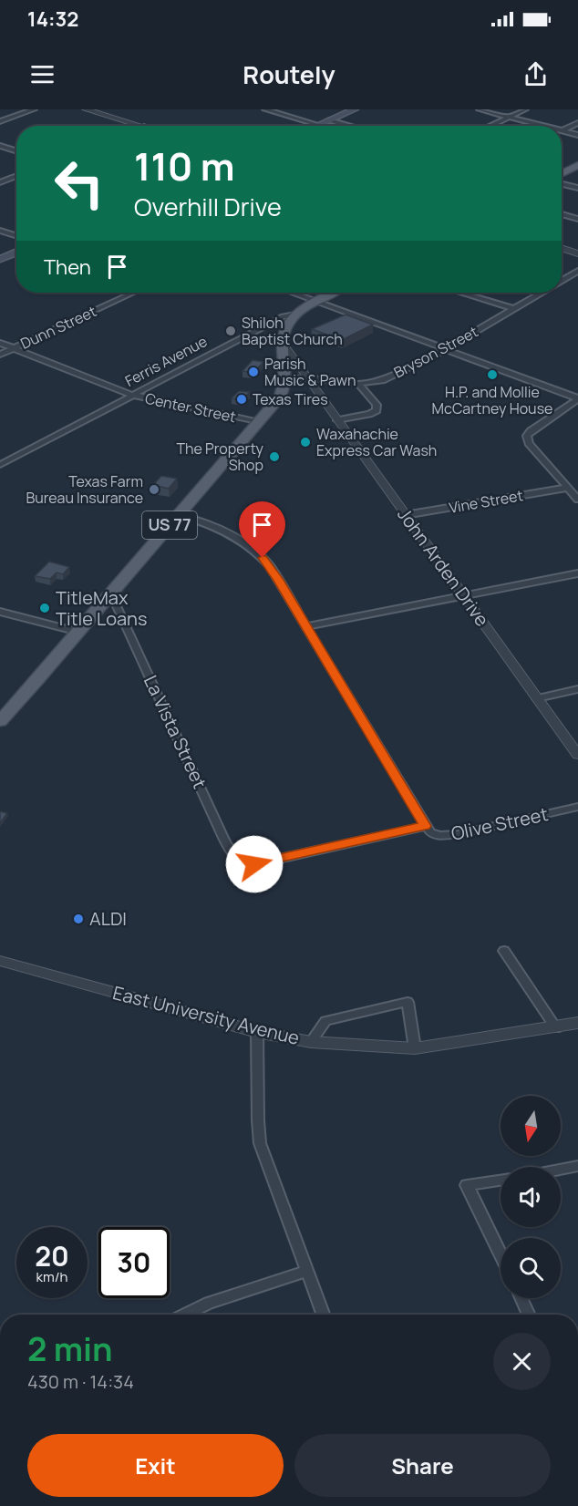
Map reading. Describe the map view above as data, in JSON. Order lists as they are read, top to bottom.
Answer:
{
  "streets": {
    "main road": ["Ferris Avenue", "US 77"],
    "street": [
      "Dunn Street",
      "Bryson Street",
      "Center Street",
      "Vine Street",
      "John Arden Drive",
      "La Vista Street",
      "Olive Street",
      "East University Avenue"
    ]
  },
  "crossings": [
    ["Dunn Street", "Center Street"],
    ["Bryson Street", "US 77"],
    ["Bryson Street", "John Arden Drive"],
    ["Ferris Avenue", "Center Street"],
    ["Center Street", "US 77"],
    ["Vine Street", "John Arden Drive"],
    ["US 77", "La Vista Street"],
    ["La Vista Street", "Olive Street"]
  ],
  "places": [
    "Shiloh Baptist Church",
    "Parish Music & Pawn",
    "H.P. and Mollie McCartney House",
    "Texas Tires",
    "Waxahachie Express Car Wash",
    "The Property Shop",
    "Texas Farm Bureau Insurance",
    "TitleMax Title Loans",
    "ALDI"
  ],
  "north": "bottom",
  "page": {
    "status": "14:32",
    "header": "Routely",
    "turn": ["110 m", "Overhill Drive"],
    "then": "Then",
    "speed": "20 km/h",
    "limit": "30",
    "heading": ["2 min", "430 m · 14:34"],
    "buttons": ["Exit", "Share"]
  }
}
